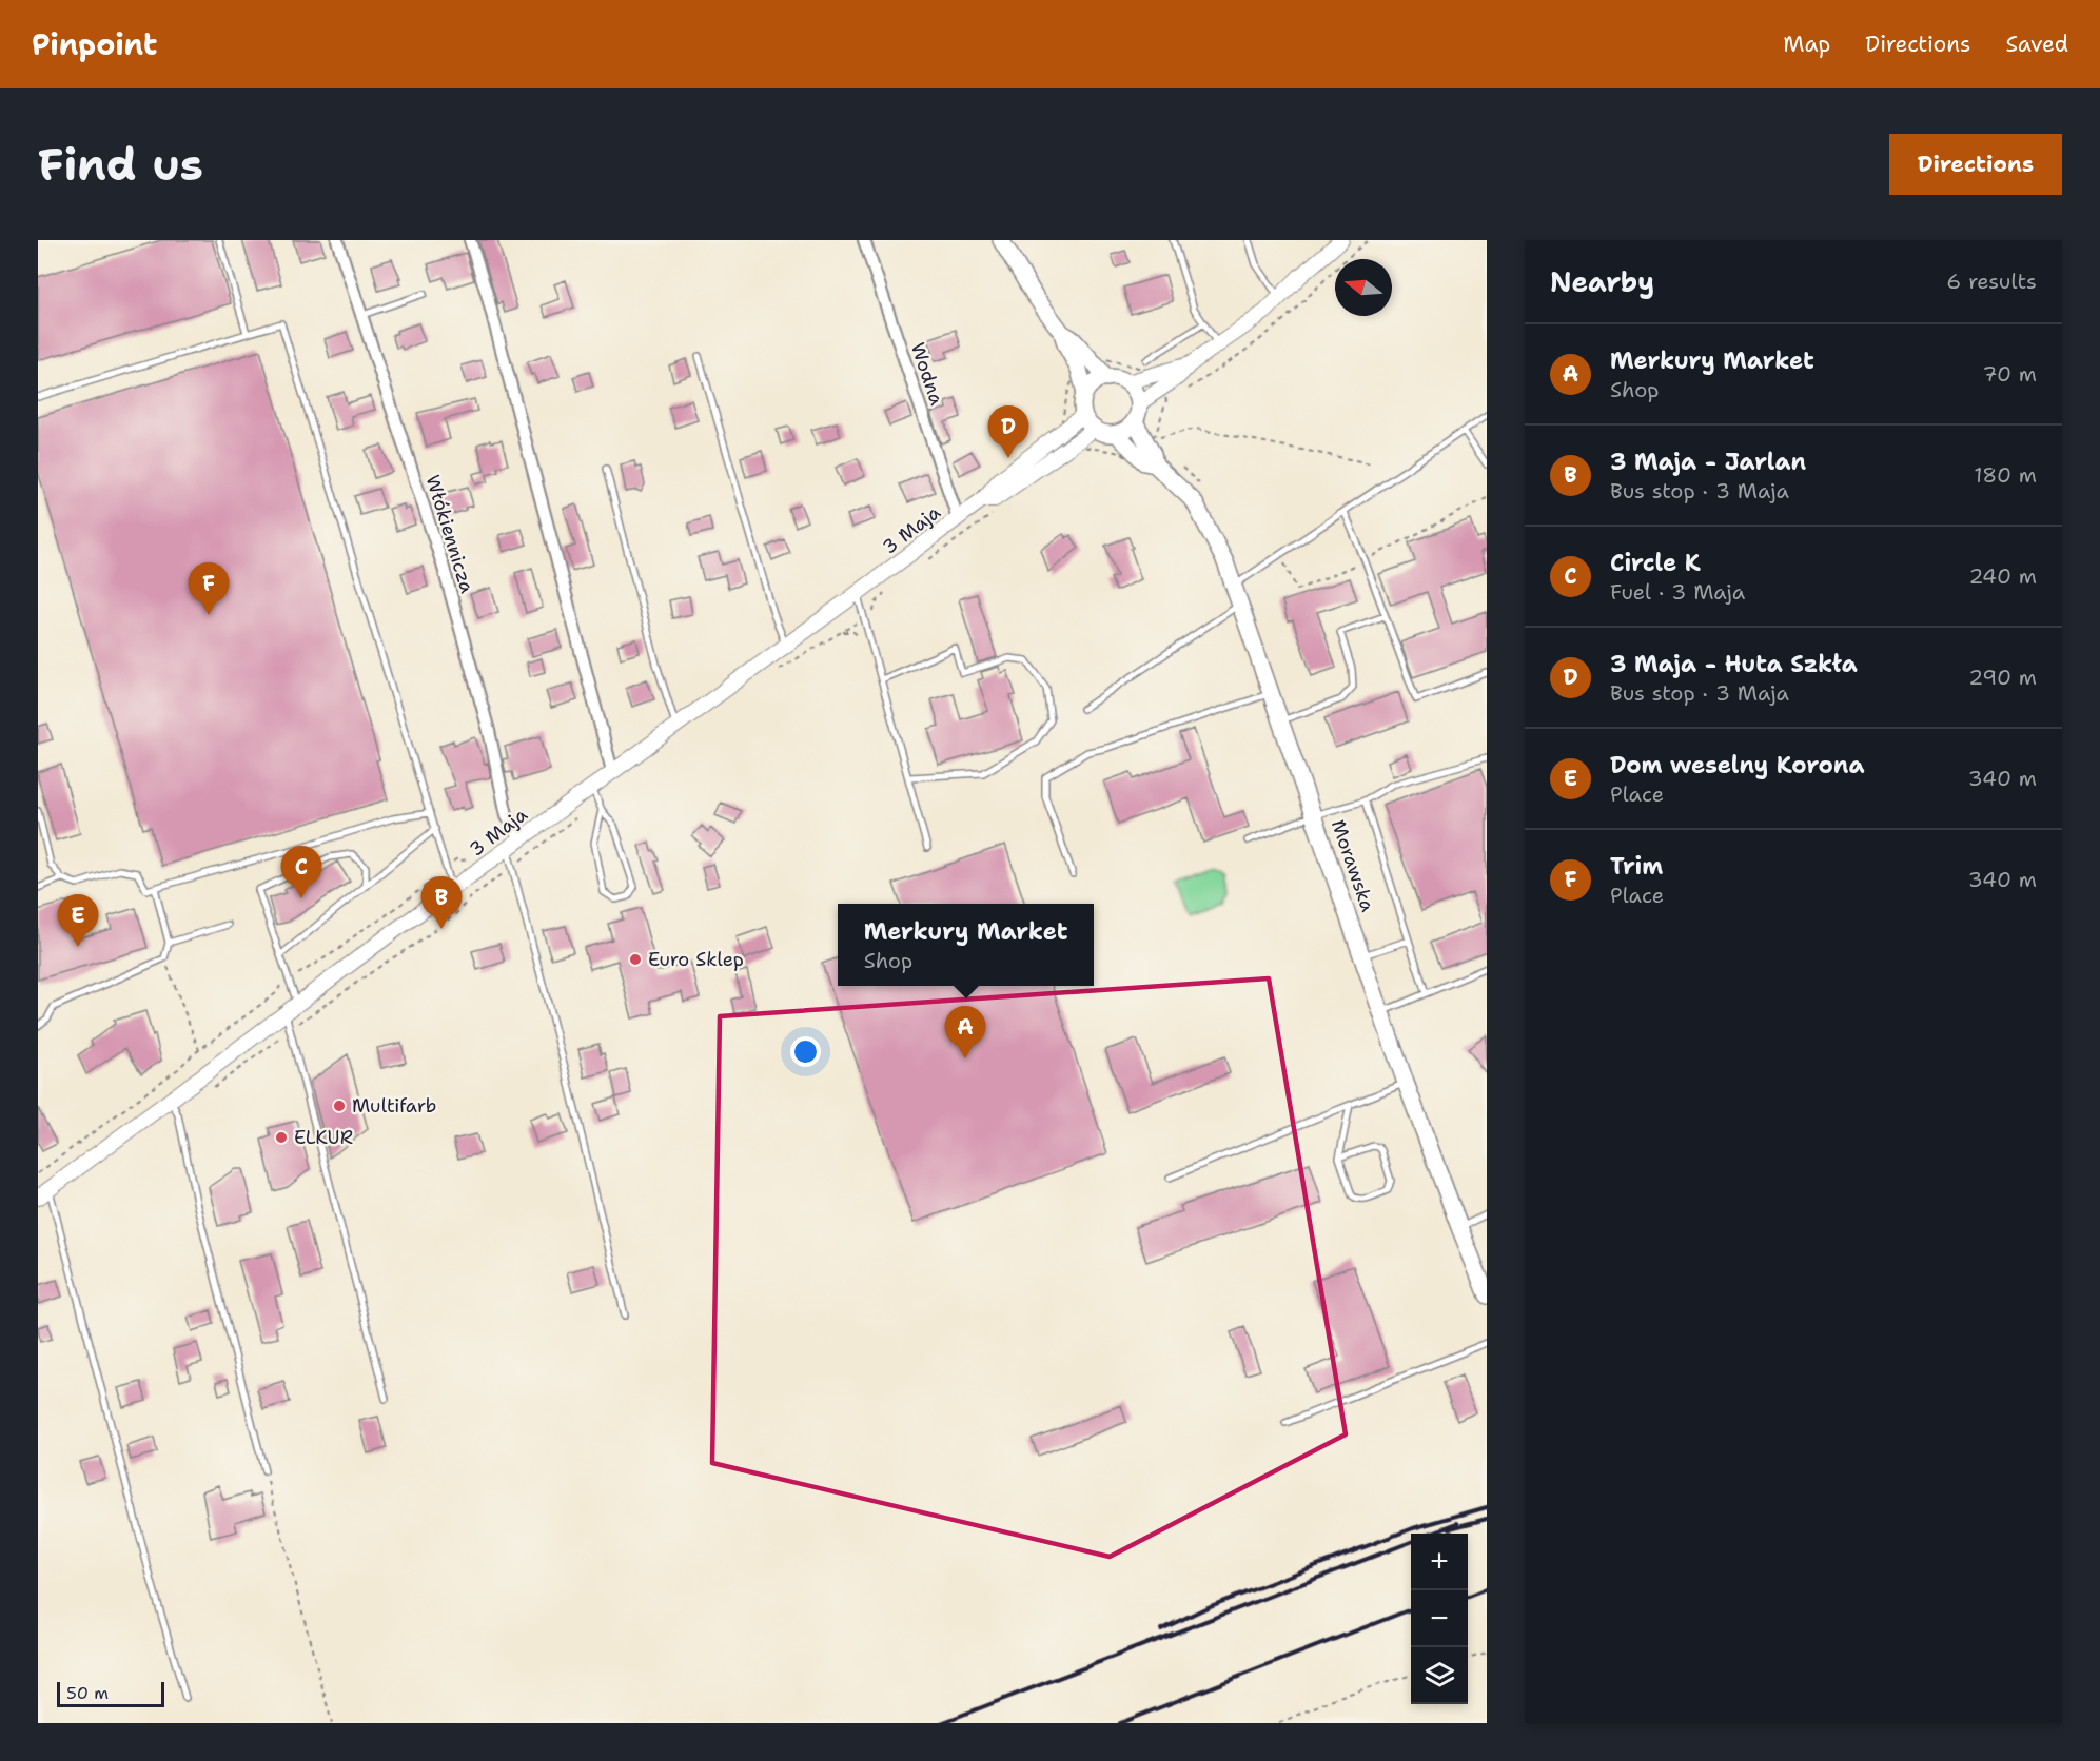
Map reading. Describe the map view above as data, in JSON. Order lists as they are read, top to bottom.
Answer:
{
  "streets": {
    "main road": ["Morawska"],
    "street": ["Wodna", "3 Maja", "Włókiennicza"]
  },
  "crossings": [
    ["Wodna", "3 Maja"],
    ["3 Maja", "Włókiennicza"],
    ["3 Maja", "Morawska"]
  ],
  "places": ["Euro Sklep", "Multifarb", "ELKUR"],
  "scale_bar": "50 m",
  "north": "left",
  "page": {
    "header": "Pinpoint",
    "nav": ["Map", "Directions", "Saved"],
    "buttons": "Directions",
    "title": "Find us",
    "heading": ["Nearby", "6 results"],
    "list": [
      {
        "mark": "A",
        "name": "Merkury Market",
        "note": "Shop",
        "value": "70 m"
      },
      {
        "mark": "B",
        "name": "3 Maja - Jarlan",
        "note": "Bus stop · 3 Maja",
        "value": "180 m"
      },
      {
        "mark": "C",
        "name": "Circle K",
        "note": "Fuel · 3 Maja",
        "value": "240 m"
      },
      {
        "mark": "D",
        "name": "3 Maja - Huta Szkła",
        "note": "Bus stop · 3 Maja",
        "value": "290 m"
      },
      {
        "mark": "E",
        "name": "Dom weselny Korona",
        "note": "Place",
        "value": "340 m"
      },
      {
        "mark": "F",
        "name": "Trim",
        "note": "Place",
        "value": "340 m"
      }
    ],
    "pins": [
      "D",
      "F",
      "C",
      "B",
      "E",
      "A"
    ],
    "popup": ["Merkury Market", "Shop"],
    "map_buttons": ["+", "−"],
    "scale": "50 m"
  }
}
